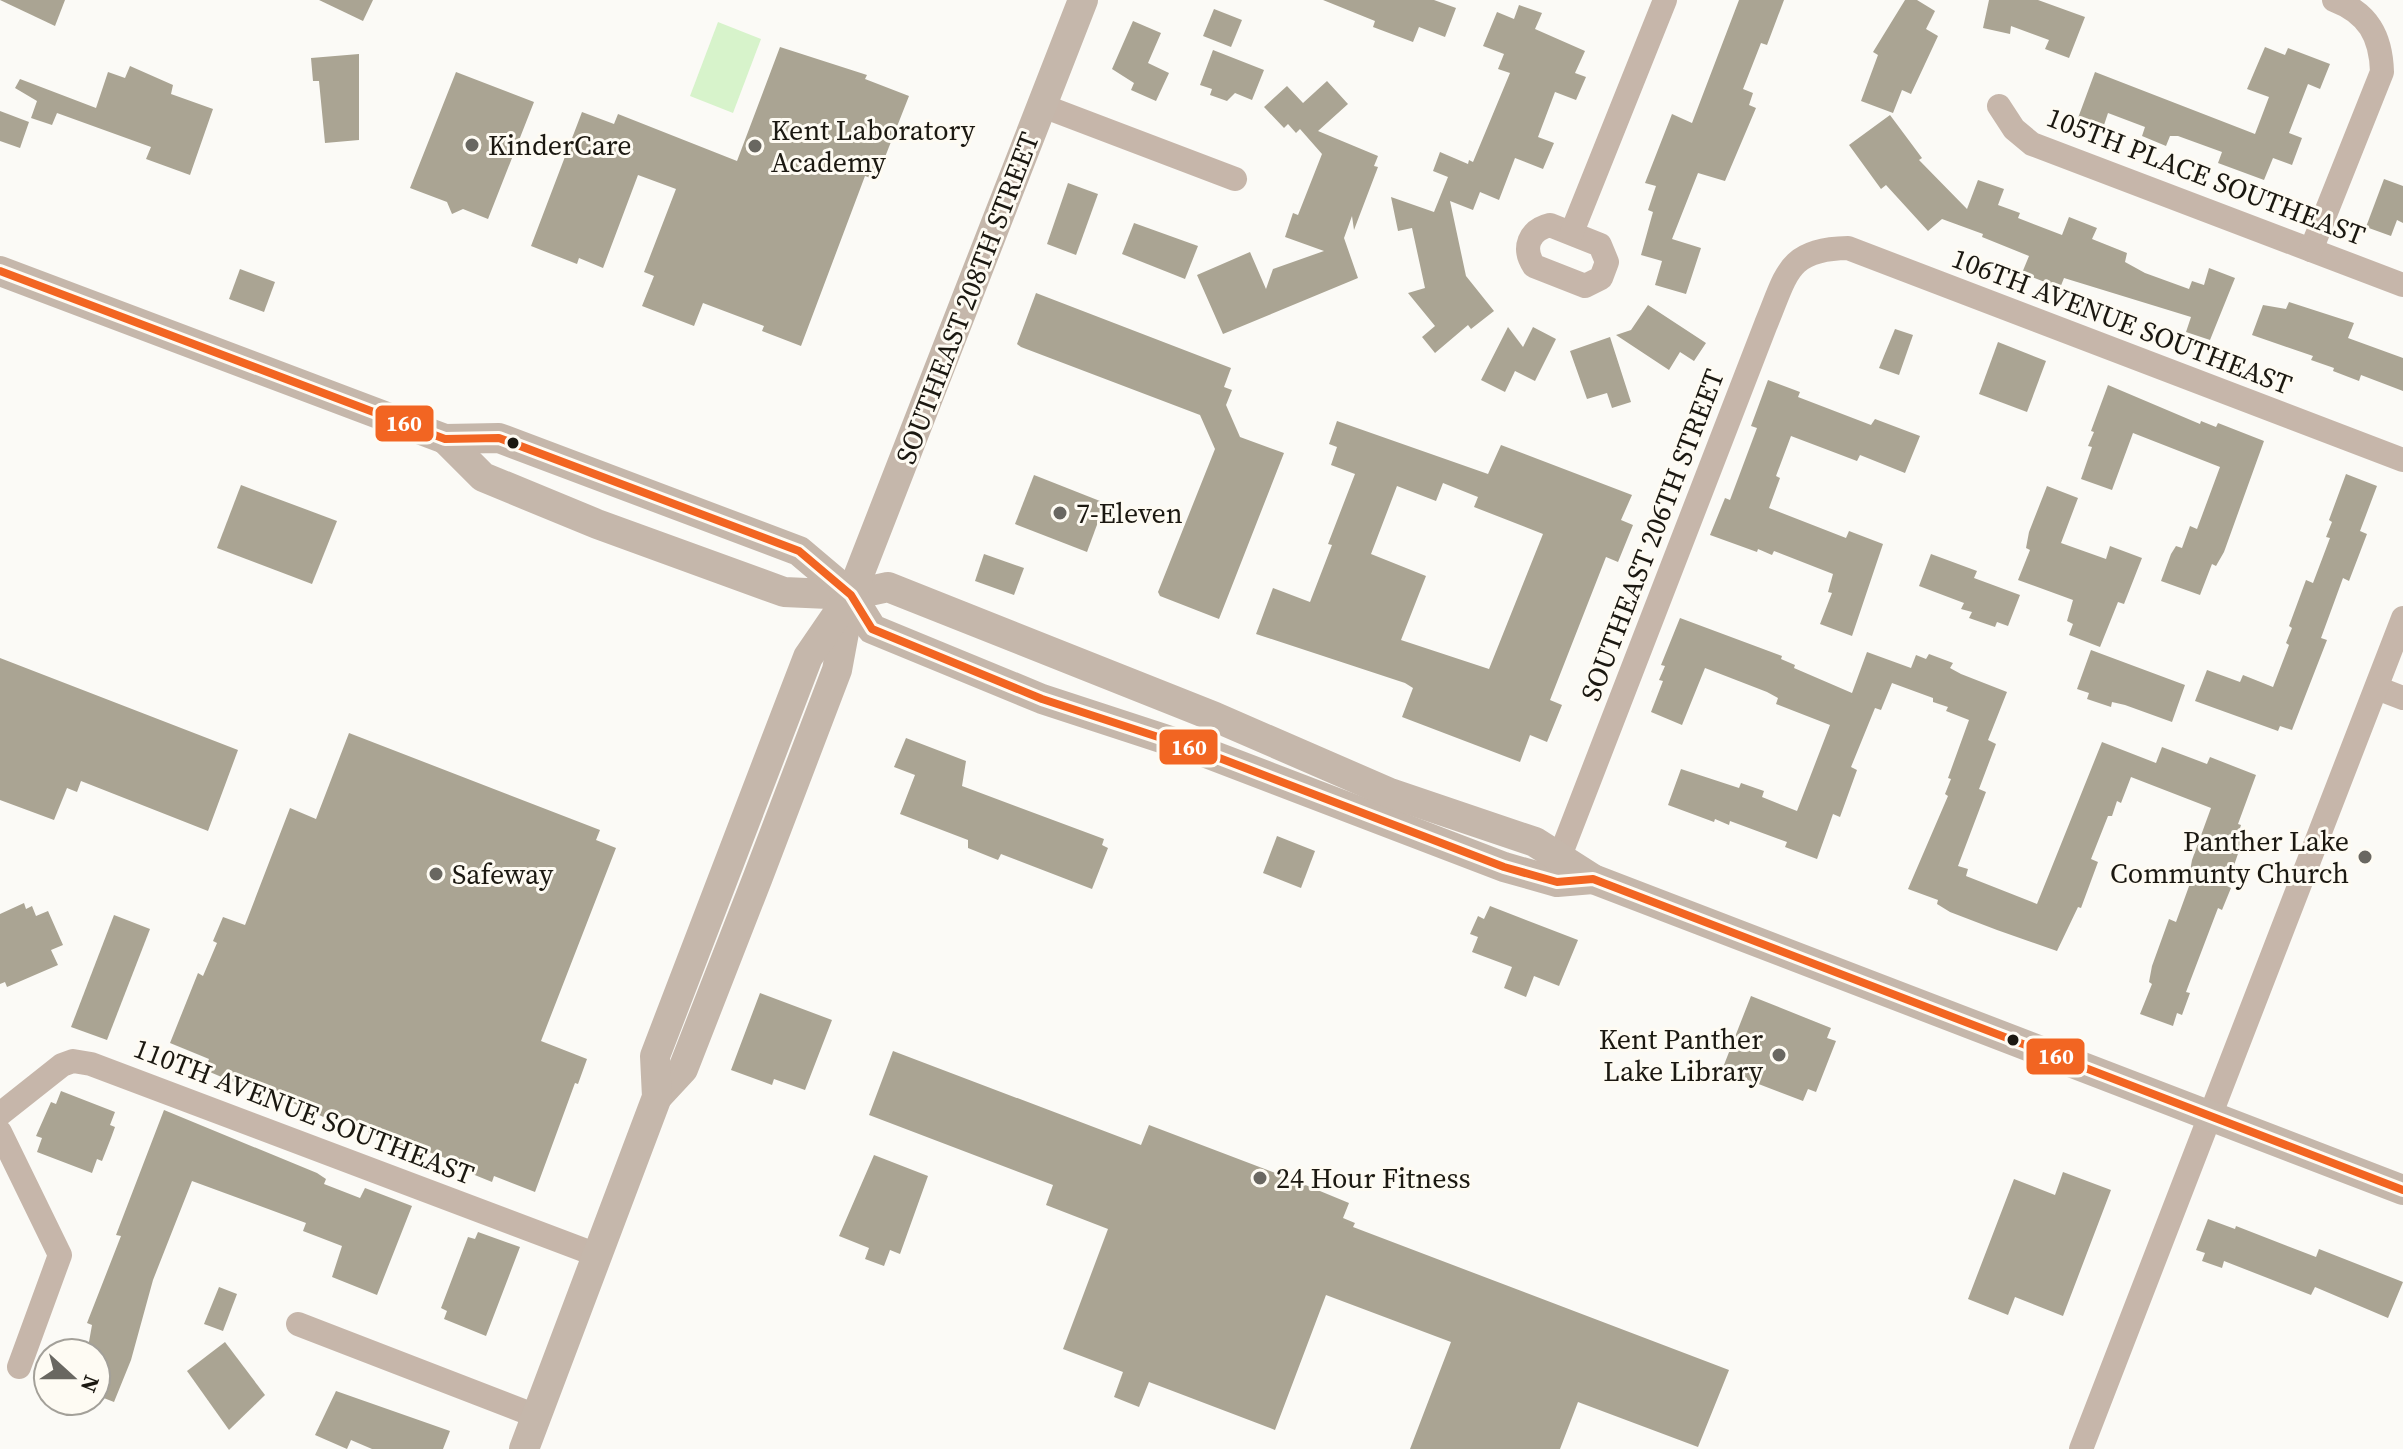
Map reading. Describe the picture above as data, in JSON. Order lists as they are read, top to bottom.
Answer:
{
  "streets": {
    "main road": ["SOUTHEAST 208TH STREET"],
    "street": [
      "105TH PLACE SOUTHEAST",
      "106TH AVENUE SOUTHEAST",
      "SOUTHEAST 206TH STREET",
      "110TH AVENUE SOUTHEAST"
    ]
  },
  "crossings": [
    ["SOUTHEAST 208TH STREET", "110TH AVENUE SOUTHEAST"],
    ["106TH AVENUE SOUTHEAST", "SOUTHEAST 206TH STREET"]
  ],
  "places": [
    "KinderCare",
    "Kent Laboratory Academy",
    "7-Eleven",
    "Panther Lake Communty Church",
    "Safeway",
    "Kent Panther Lake Library",
    "24 Hour Fitness"
  ],
  "lines": ["transit line 160"],
  "north": "right"
}
